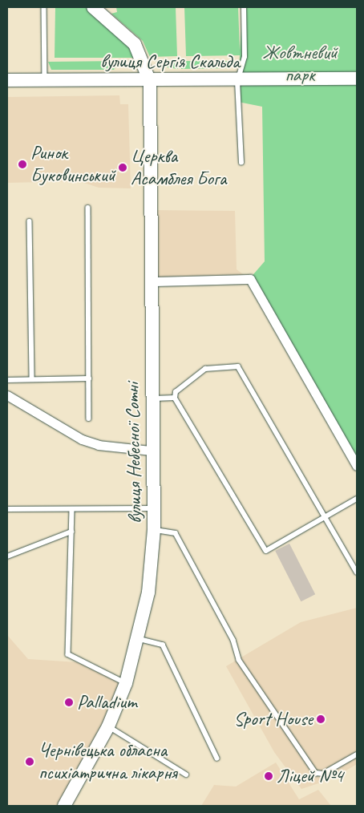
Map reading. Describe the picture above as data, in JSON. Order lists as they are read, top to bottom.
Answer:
{
  "streets": {
    "street": ["вулиця Сергія Скальда", "вулиця Небесної Сотні"]
  },
  "crossings": [
    ["вулиця Сергія Скальда", "вулиця Небесної Сотні"]
  ],
  "parks": ["Жовтневий парк"],
  "places": [
    "Ринок Буковинський",
    "Церква Асамблея Бога",
    "Palladium",
    "Sport House",
    "Чернівецька обласна психіатрична лікарня",
    "Ліцей №4"
  ]
}
